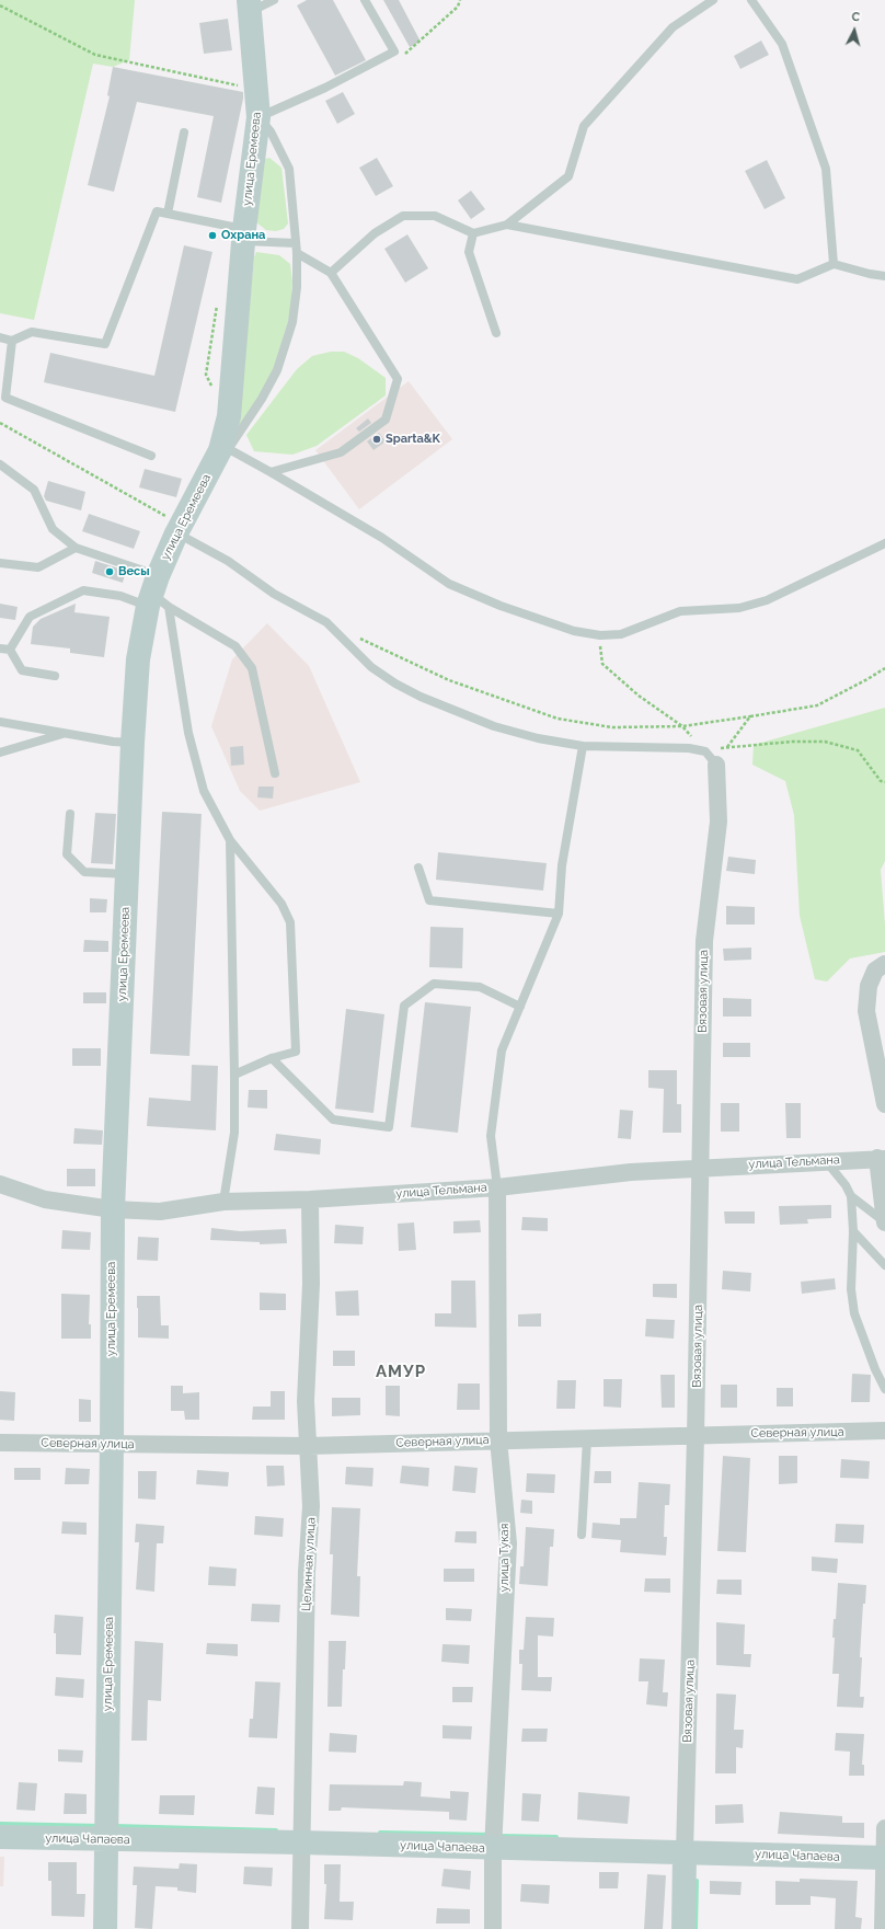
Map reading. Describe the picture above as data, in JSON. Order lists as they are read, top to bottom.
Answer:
{
  "streets": {
    "street": [
      "улица Еремеева",
      "Вязовая улица",
      "улица Тельмана",
      "Северная улица",
      "улица Тукая",
      "Целинная улица",
      "улица Чапаева"
    ]
  },
  "crossings": [
    ["улица Еремеева", "улица Тельмана"],
    ["улица Еремеева", "Северная улица"],
    ["улица Еремеева", "улица Чапаева"],
    ["Вязовая улица", "улица Тельмана"],
    ["Вязовая улица", "Северная улица"],
    ["Вязовая улица", "улица Чапаева"],
    ["улица Тельмана", "улица Тукая"],
    ["улица Тельмана", "Целинная улица"],
    ["Северная улица", "улица Тукая"],
    ["Северная улица", "Целинная улица"],
    ["улица Тукая", "улица Чапаева"],
    ["Целинная улица", "улица Чапаева"]
  ],
  "districts": ["АМУР"],
  "places": ["Охрана", "Sparta&K", "Весы"],
  "north": "top"
}
